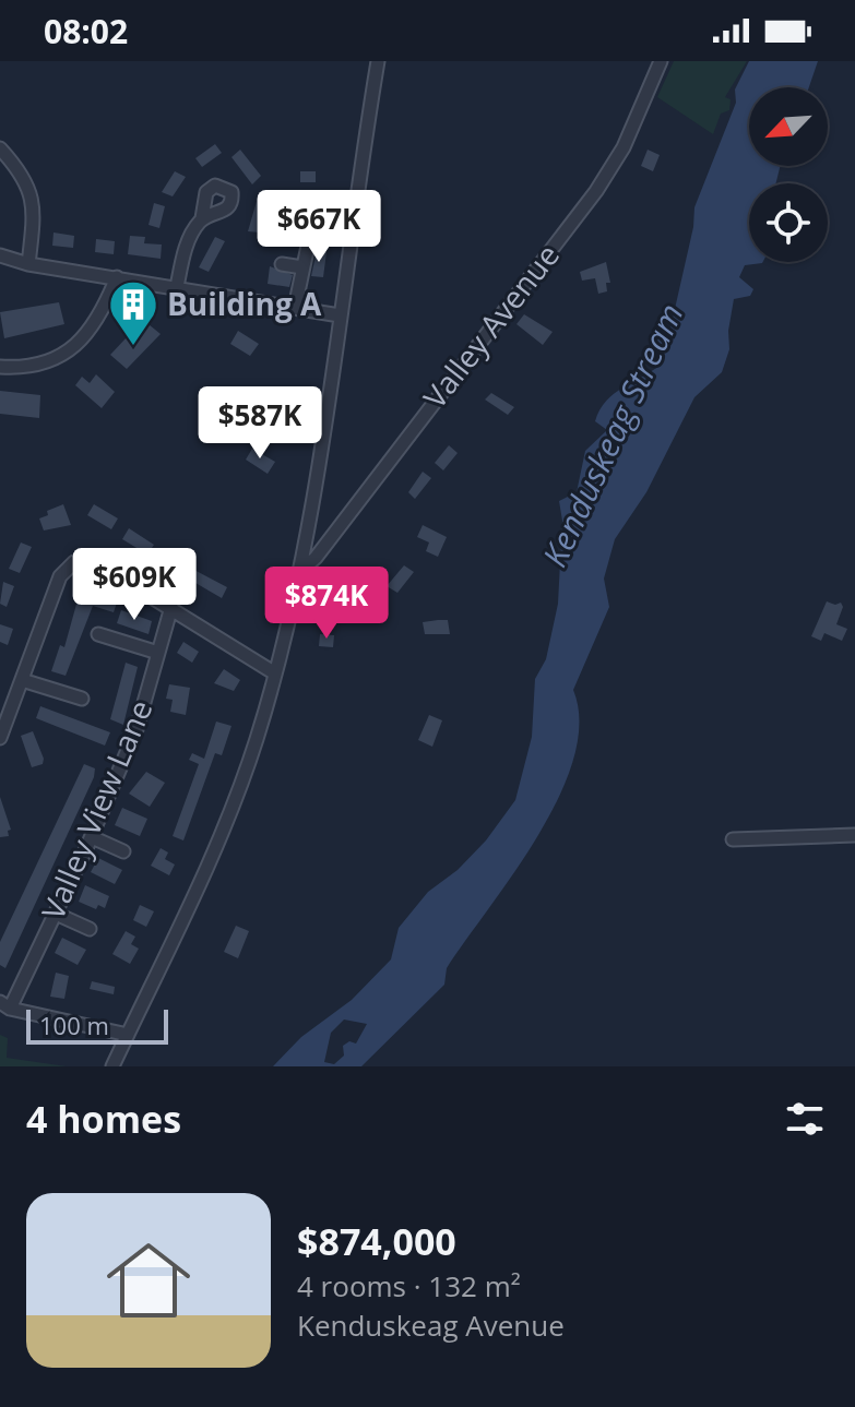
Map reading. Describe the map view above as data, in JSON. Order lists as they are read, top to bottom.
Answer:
{
  "streets": {
    "street": ["Valley Avenue", "Valley View Lane"]
  },
  "water": ["Kenduskeag Stream"],
  "places": {
    "building": ["Building A"]
  },
  "scale_bar": "100 m",
  "north": "bottom left",
  "page": {
    "status": "08:02",
    "price": [
      "$667K",
      "$587K",
      "$609K",
      "$874K"
    ],
    "scale": "100 m",
    "heading": "4 homes",
    "list": [
      {
        "name": "$874,000",
        "note": "4 rooms · 132 m² · Kenduskeag Avenue"
      }
    ]
  }
}
